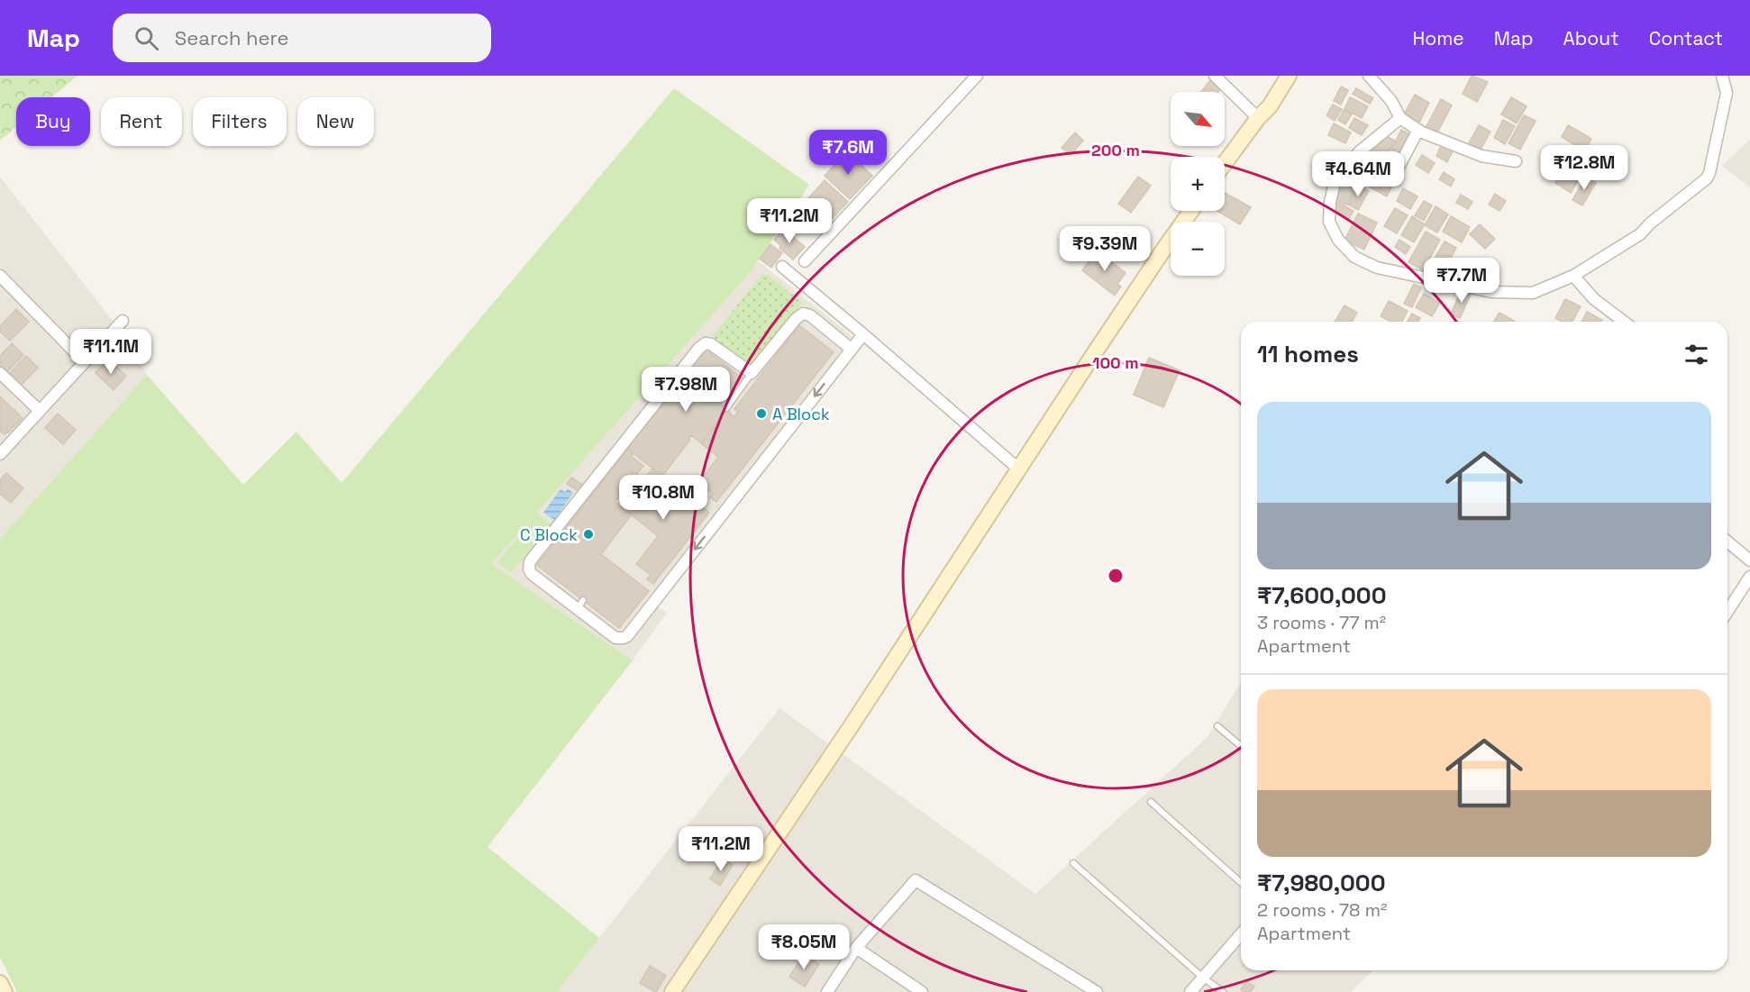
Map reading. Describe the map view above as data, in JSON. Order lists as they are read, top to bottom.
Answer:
{
  "places": ["A Block", "C Block"],
  "north": "bottom right",
  "page": {
    "header": "Map",
    "search": "Search here",
    "nav": [
      "Home",
      "Map",
      "About",
      "Contact"
    ],
    "map_buttons": ["+", "−"],
    "chip": [
      "Buy",
      "Rent",
      "Filters",
      "New"
    ],
    "price": [
      "₹7.6M",
      "₹12.8M",
      "₹4.64M",
      "₹11.2M",
      "₹9.39M",
      "₹7.7M",
      "₹11.1M",
      "₹7.98M",
      "₹10.8M",
      "₹11.2M",
      "₹8.05M"
    ],
    "heading": "11 homes",
    "list": [
      {
        "name": "₹7,600,000",
        "note": "3 rooms · 77 m² · Apartment"
      },
      {
        "name": "₹7,980,000",
        "note": "2 rooms · 78 m² · Apartment"
      }
    ]
  },
  "rings": ["200 m", "100 m"]
}
